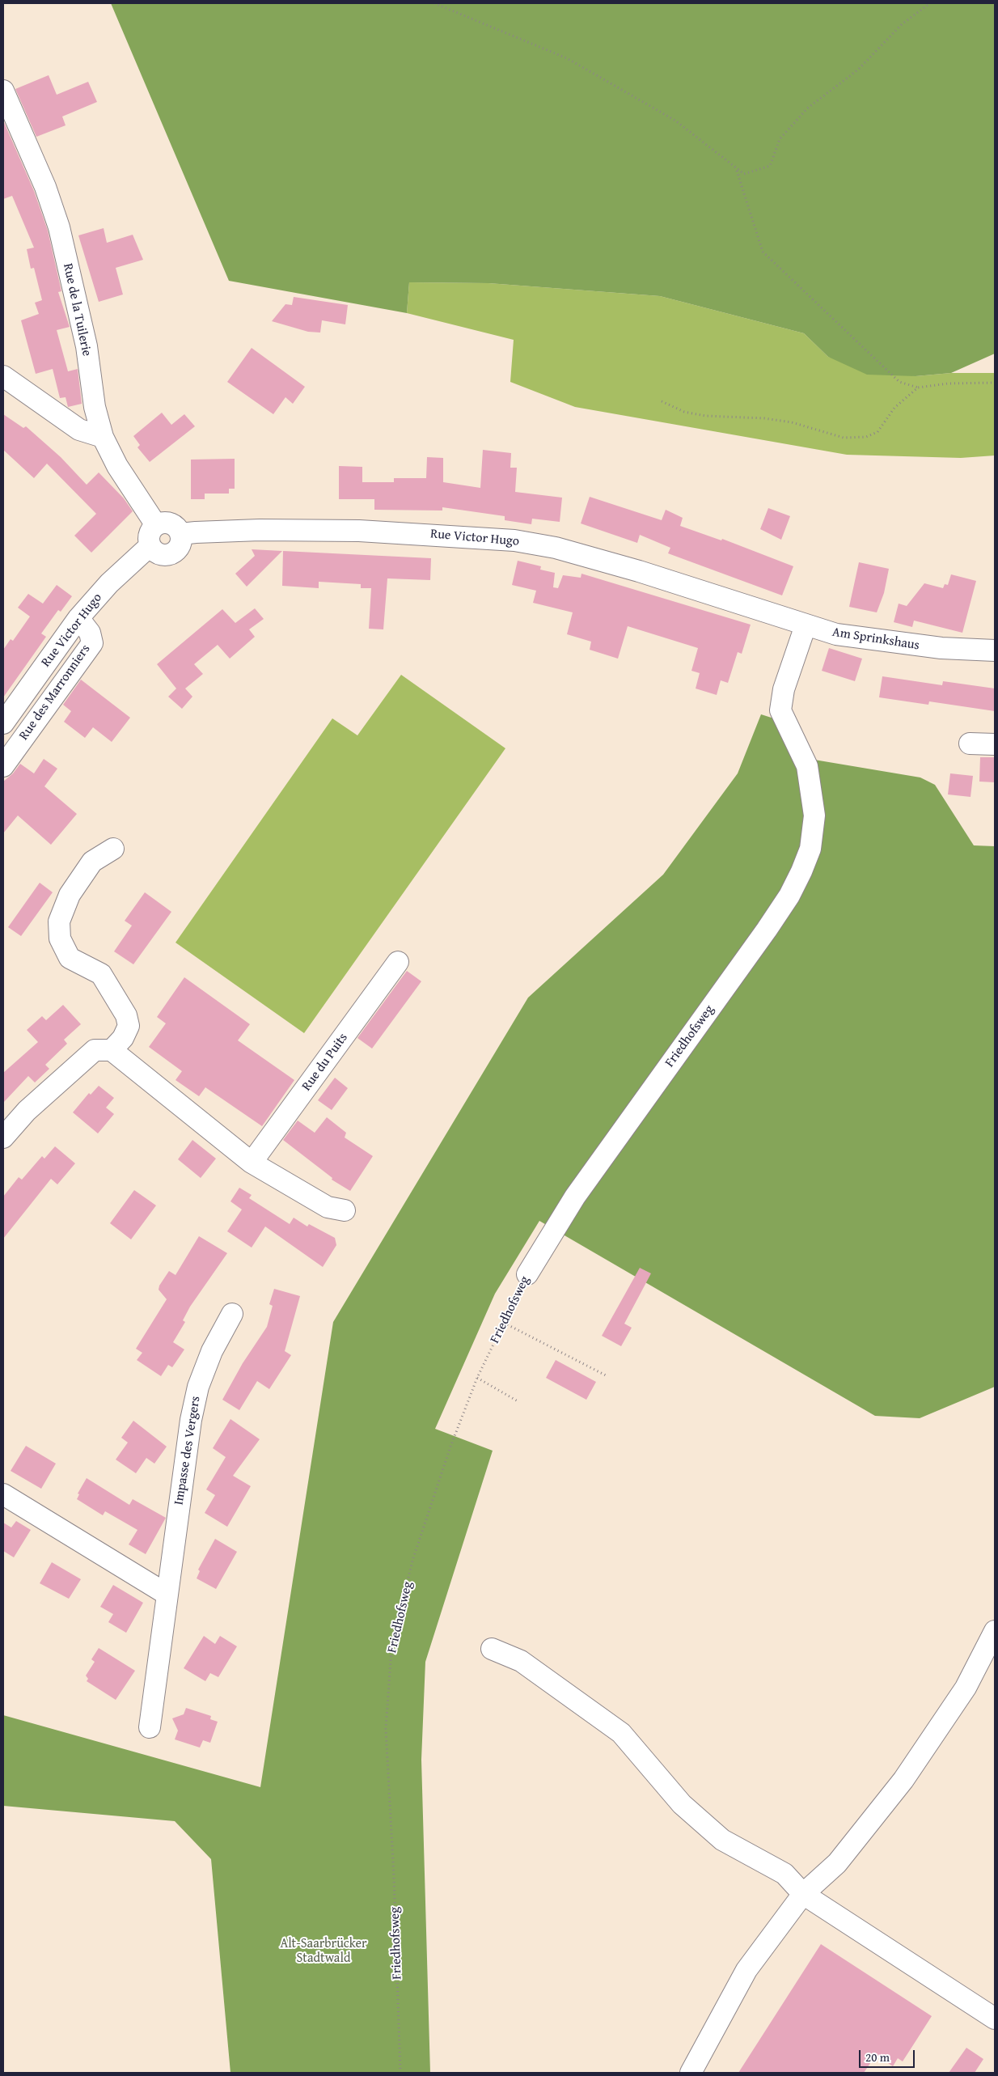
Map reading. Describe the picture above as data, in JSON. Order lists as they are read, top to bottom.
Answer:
{
  "streets": {
    "street": [
      "Rue de la Tuilerie",
      "Rue Victor Hugo",
      "Am Sprinkshaus",
      "Rue des Marronniers",
      "Friedhofsweg",
      "Rue du Puits",
      "Impasse des Vergers"
    ]
  },
  "crossings": [
    ["Rue de la Tuilerie", "Rue Victor Hugo"],
    ["Rue Victor Hugo", "Am Sprinkshaus"],
    ["Rue Victor Hugo", "Rue des Marronniers"],
    ["Am Sprinkshaus", "Friedhofsweg"]
  ],
  "parks": ["Alt-Saarbrücker Stadtwald"],
  "scale_bar": "20 m"
}
